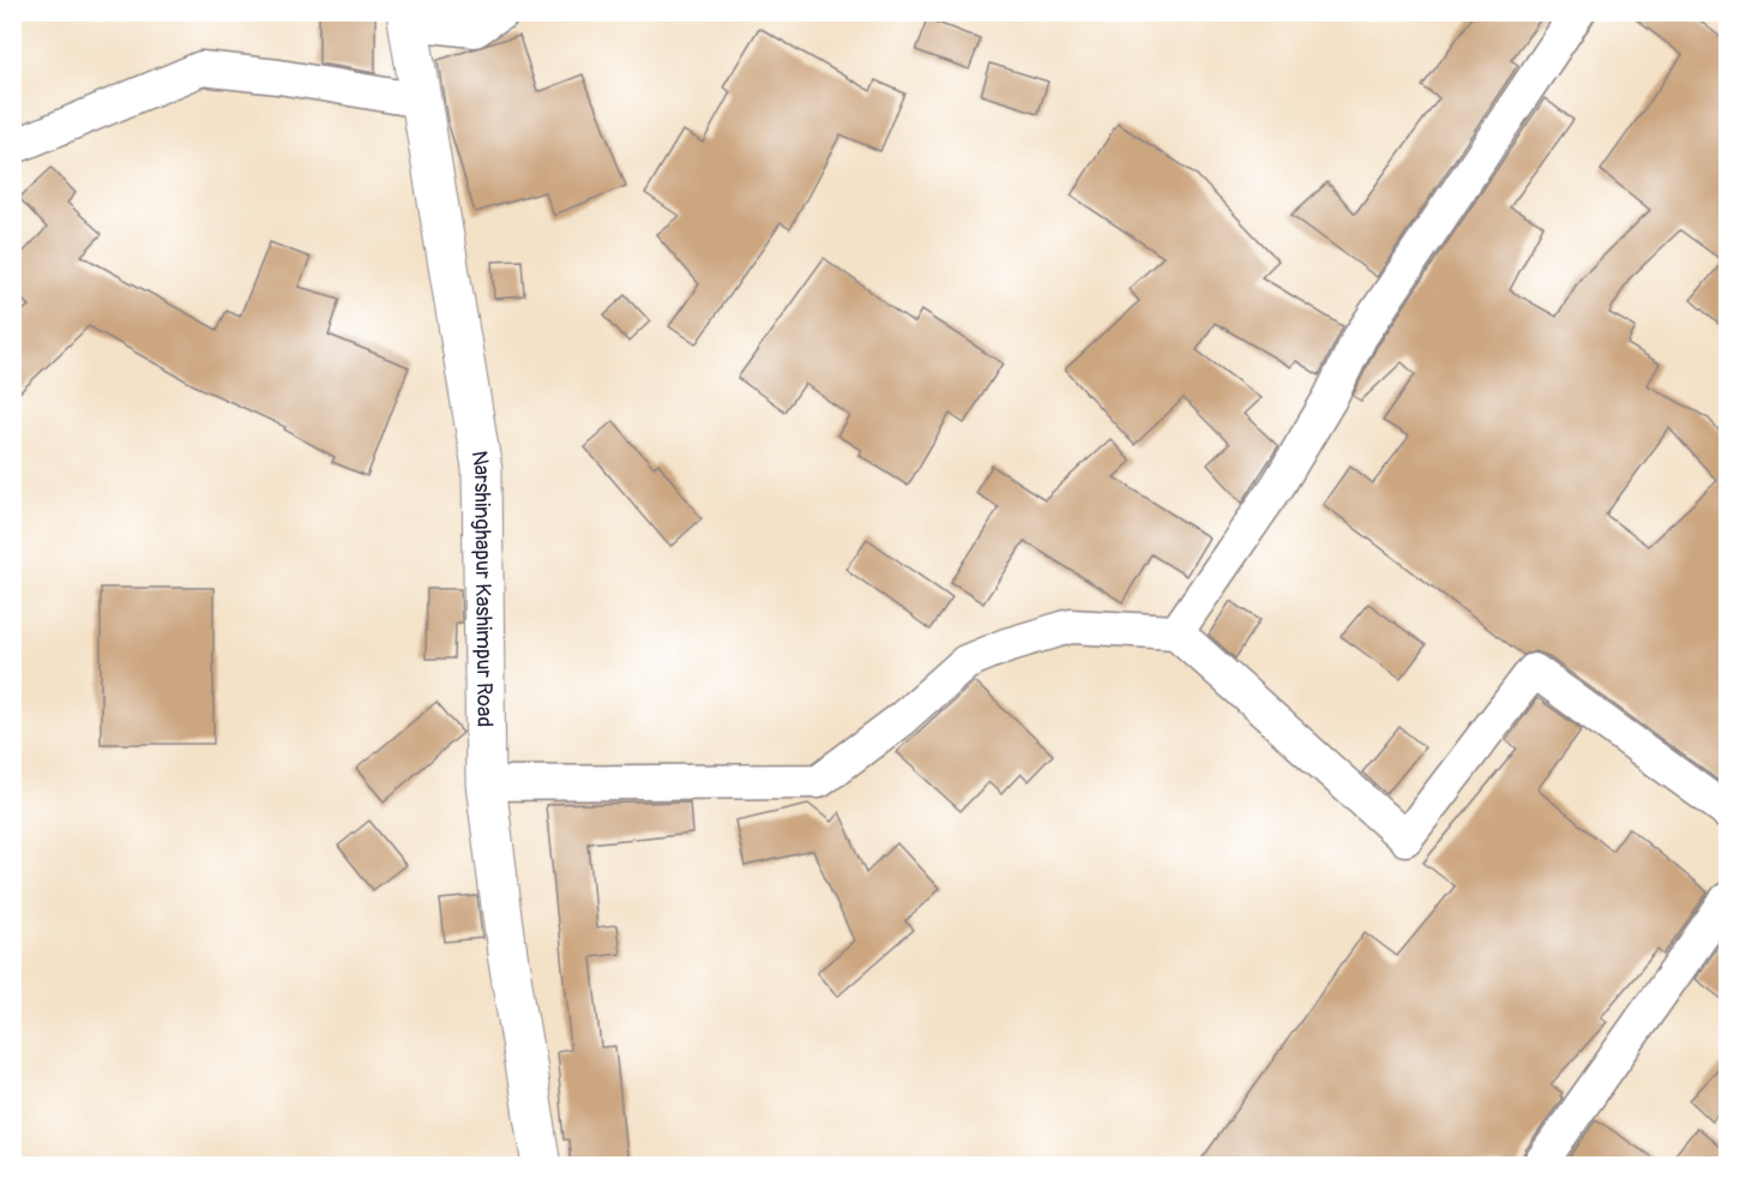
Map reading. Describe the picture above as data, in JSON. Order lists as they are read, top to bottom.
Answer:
{
  "streets": {
    "street": ["Narshinghapur Kashimpur Road"]
  }
}
